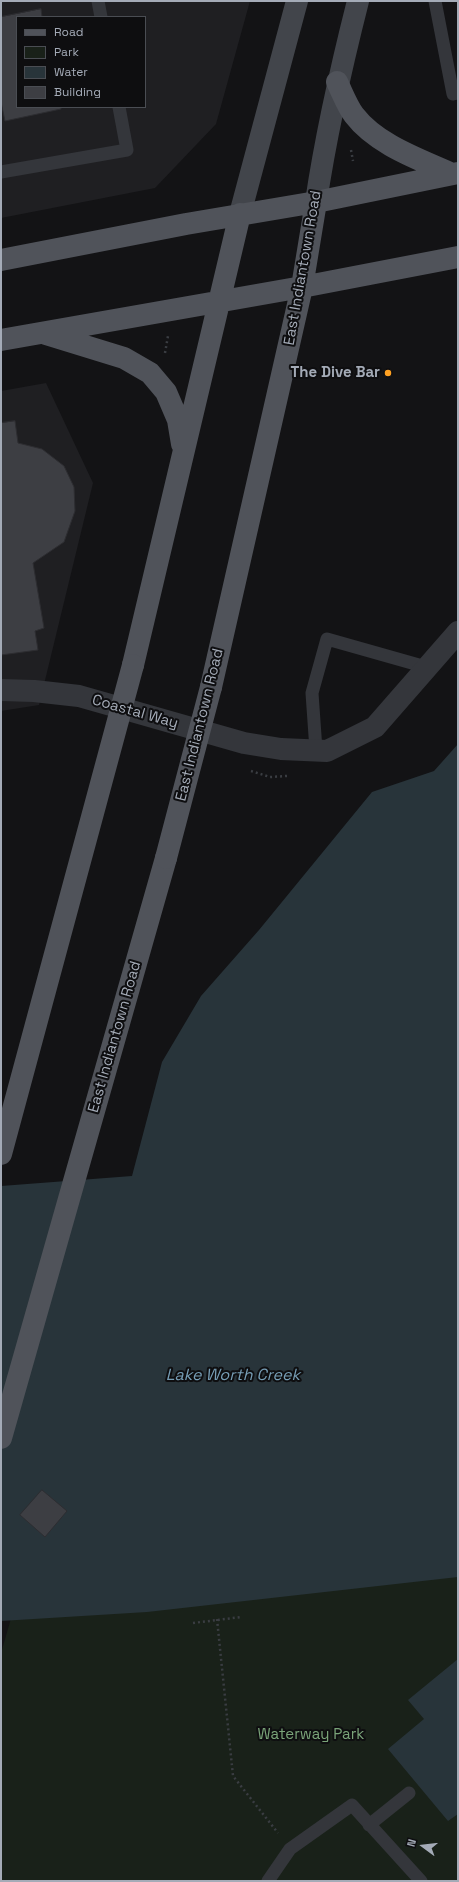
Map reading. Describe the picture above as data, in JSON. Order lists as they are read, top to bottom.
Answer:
{
  "streets": {
    "main road": ["East Indiantown Road"],
    "street": ["Coastal Way"]
  },
  "water": ["Lake Worth Creek"],
  "parks": ["Waterway Park"],
  "places": ["The Dive Bar"],
  "legend": [
    "Road",
    "Park",
    "Water",
    "Building"
  ],
  "north": "left"
}
